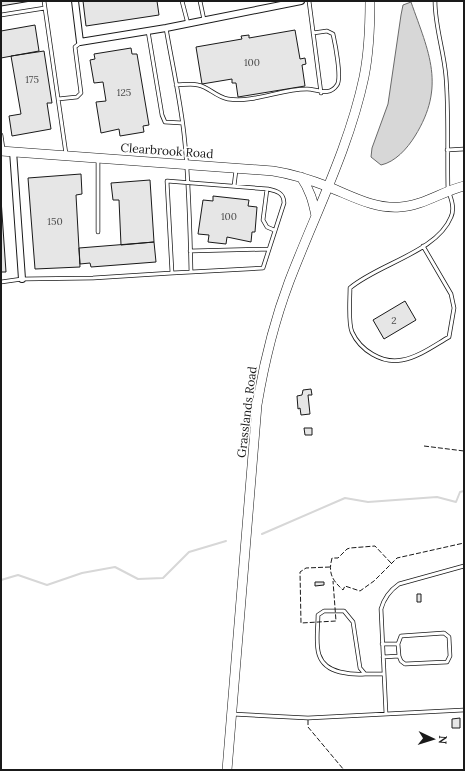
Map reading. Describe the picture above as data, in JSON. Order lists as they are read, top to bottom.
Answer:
{
  "streets": {
    "main road": ["Clearbrook Road", "Grasslands Road"]
  },
  "crossings": [
    ["Clearbrook Road", "Grasslands Road"]
  ],
  "house_numbers": [
    "100",
    "175",
    "125",
    "100",
    "150",
    "2"
  ],
  "north": "right"
}
